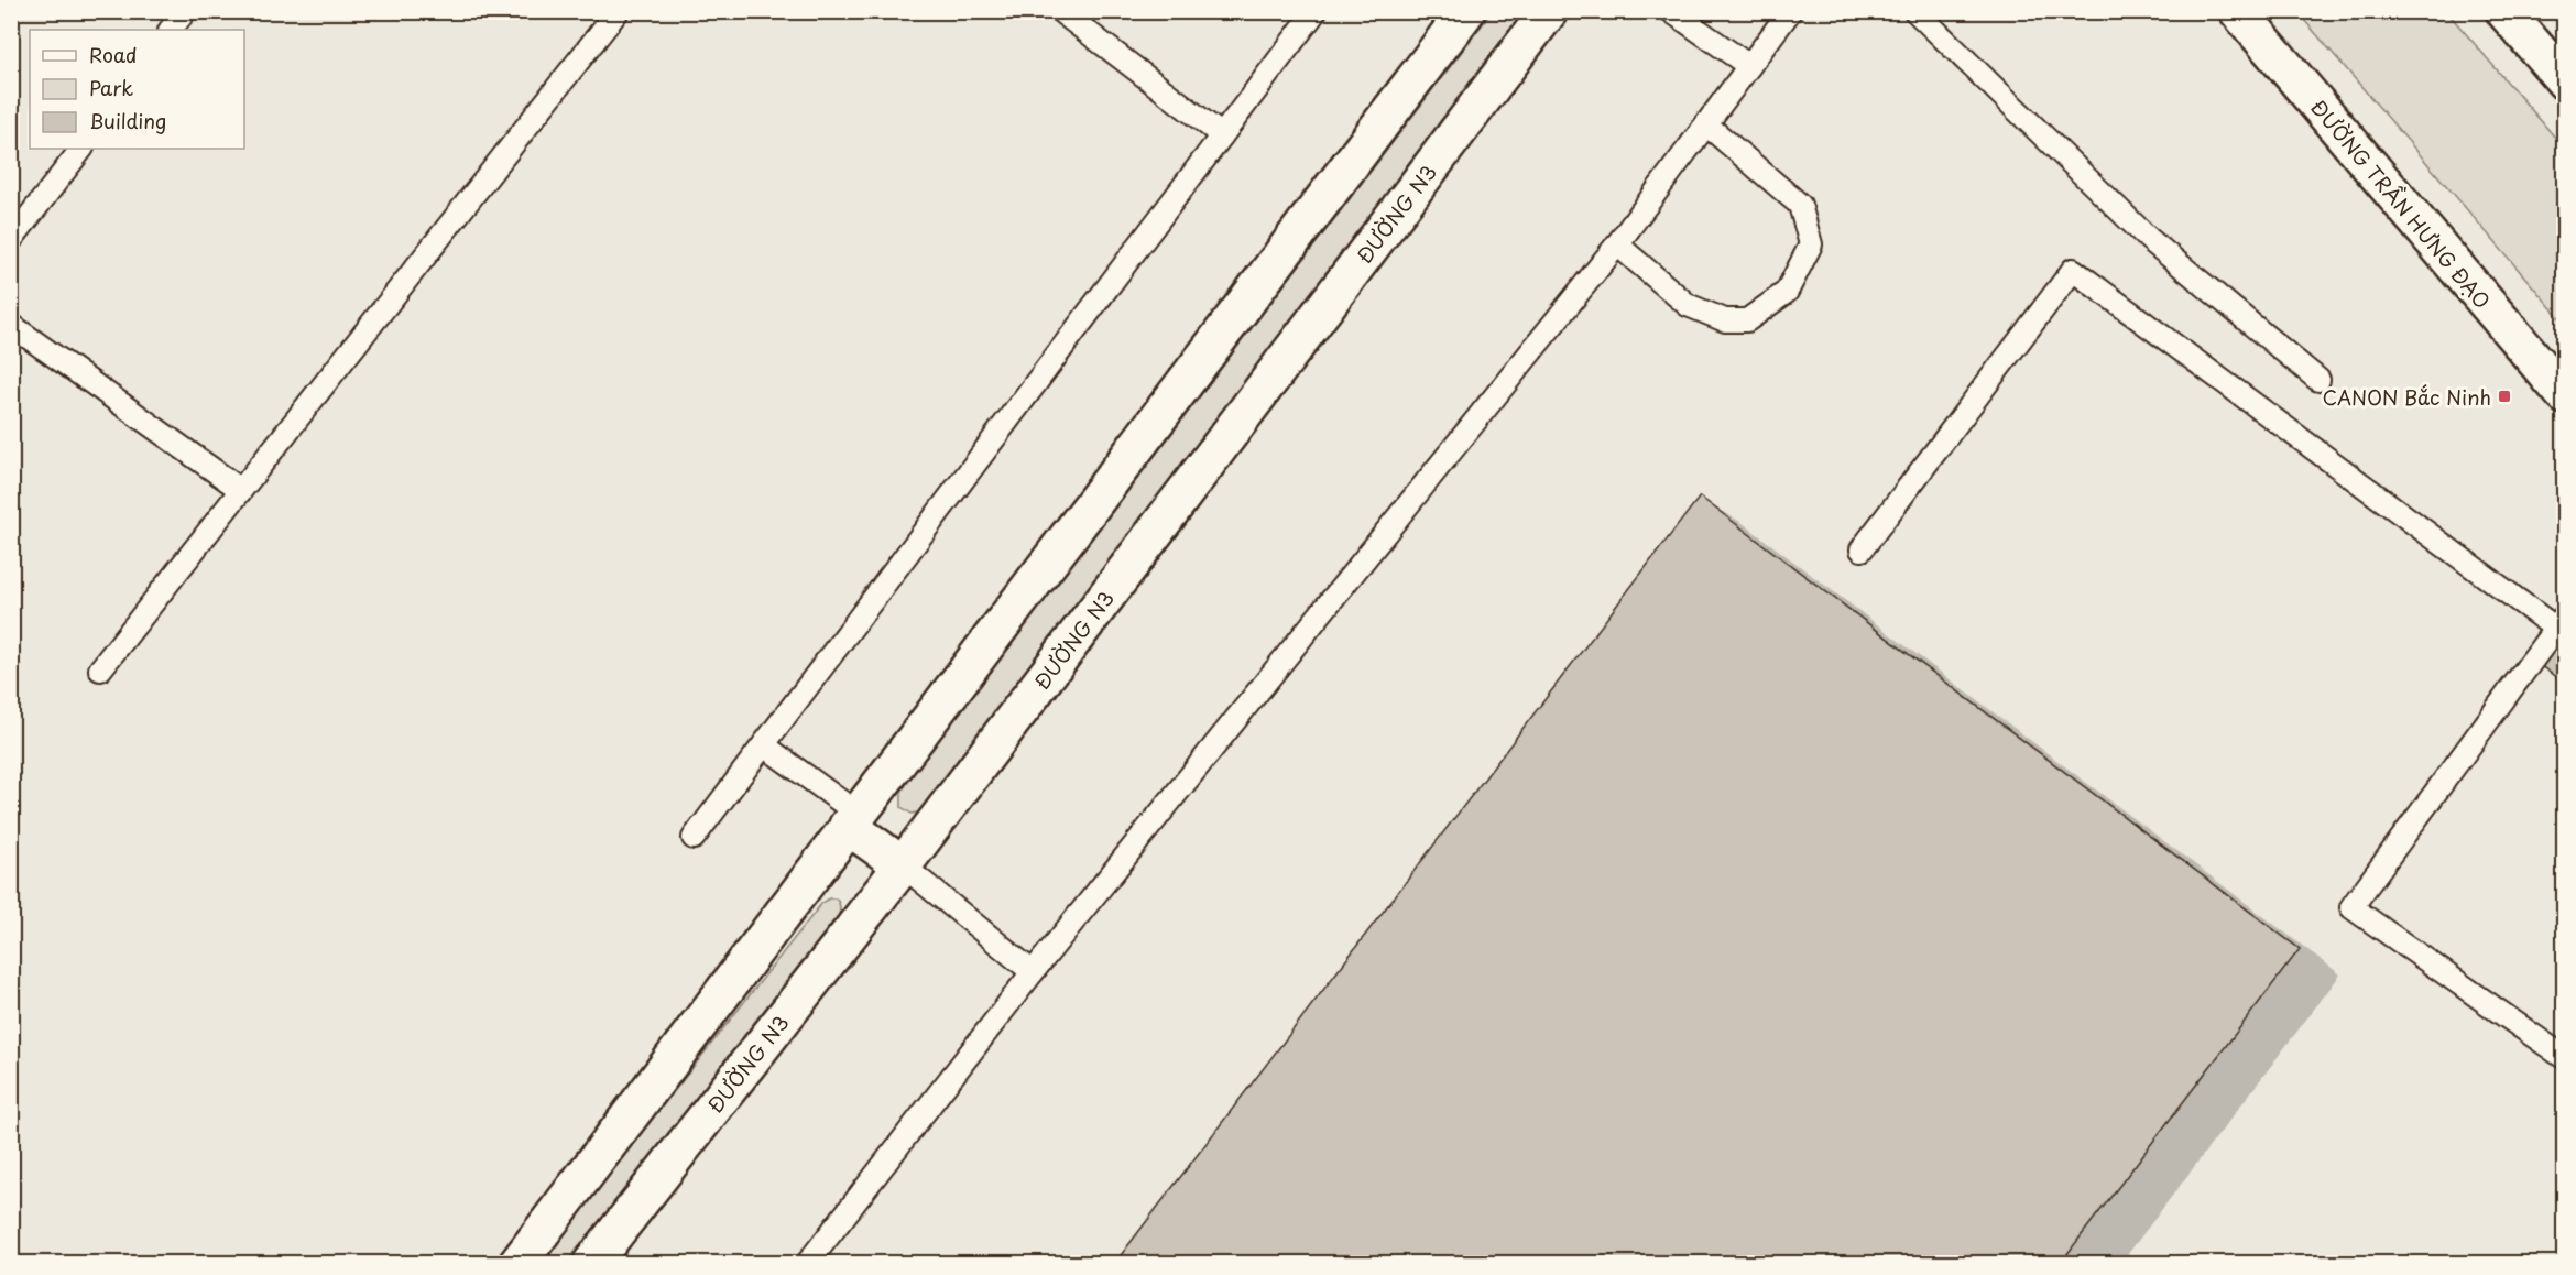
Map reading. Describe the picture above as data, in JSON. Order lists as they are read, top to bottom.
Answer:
{
  "streets": {
    "main road": ["ĐƯỜNG TRẦN HƯNG ĐẠO", "ĐƯỜNG N3"]
  },
  "places": {
    "transit": ["CANON Bắc Ninh"]
  },
  "legend": ["Road", "Park", "Building"]
}
